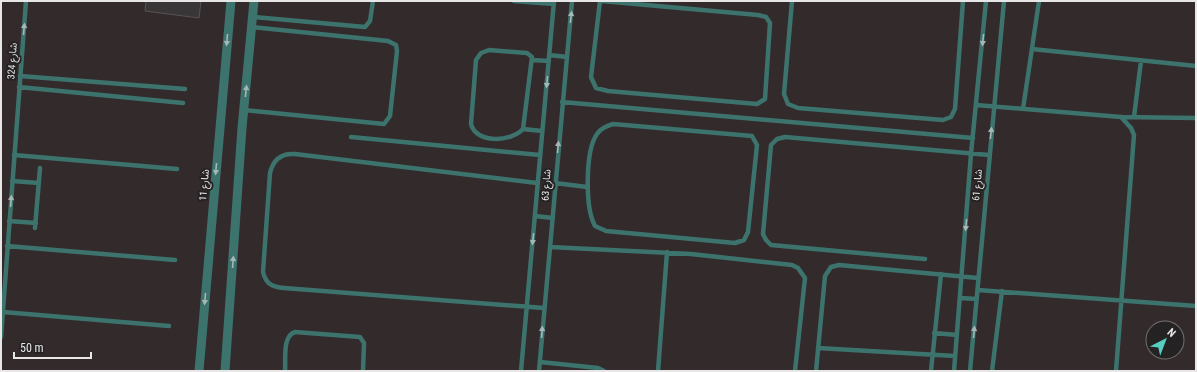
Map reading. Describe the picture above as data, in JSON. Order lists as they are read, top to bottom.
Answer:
{
  "streets": {
    "street": ["شارع 11"],
    "lane": ["شارع 324", "شارع 63", "شارع 61"]
  },
  "scale_bar": "50 m",
  "north": "top right"
}
